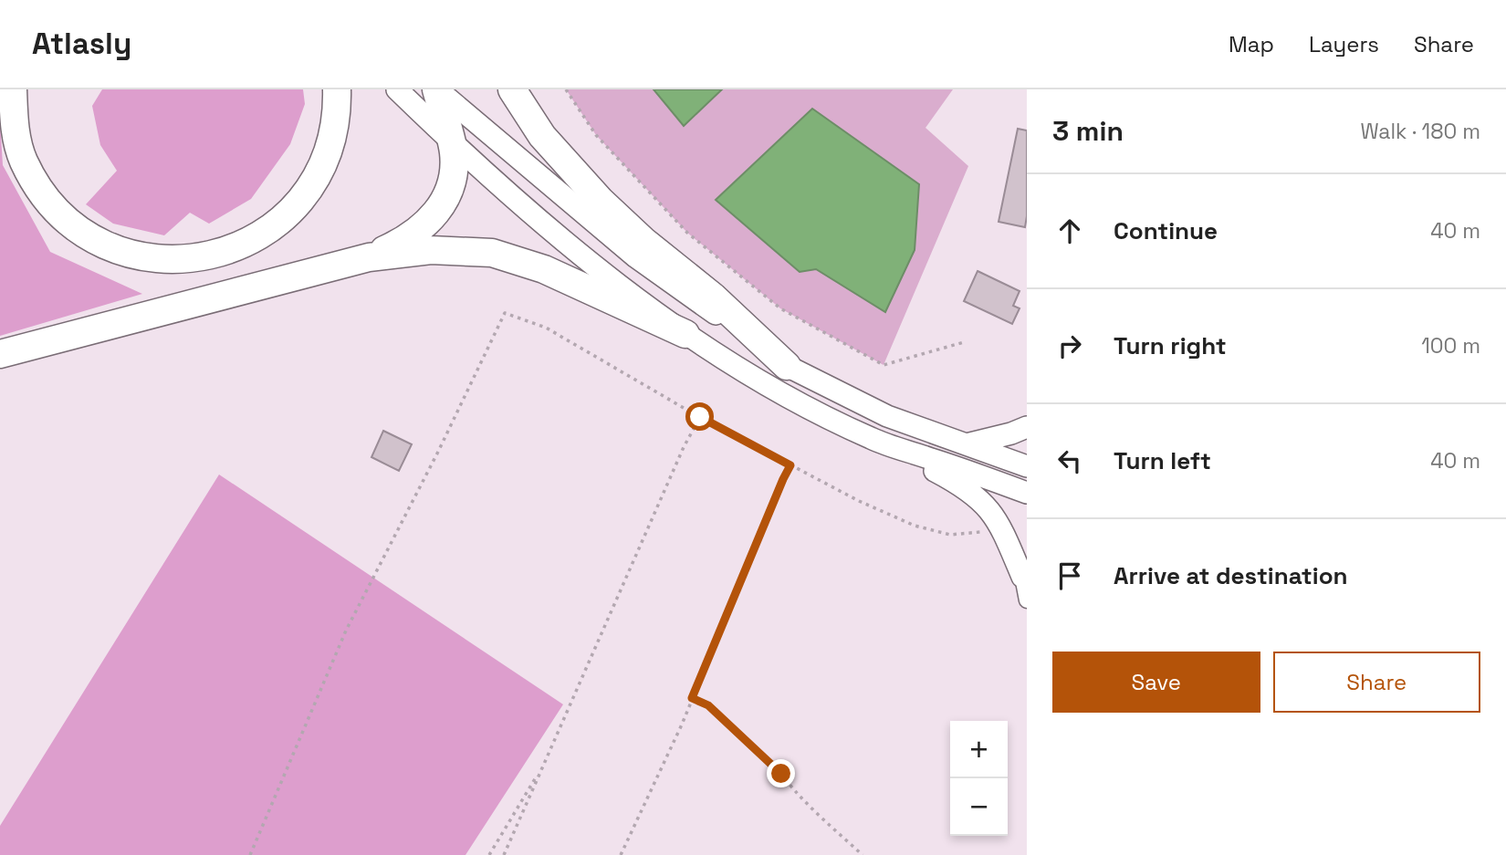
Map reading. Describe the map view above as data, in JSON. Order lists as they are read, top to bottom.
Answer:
{
  "page": {
    "header": "Atlasly",
    "nav": ["Map", "Layers", "Share"],
    "heading": ["3 min", "Walk · 180 m"],
    "list": [
      ["Continue", "40 m"],
      ["Turn right", "100 m"],
      ["Turn left", "40 m"],
      "Arrive at destination"
    ],
    "buttons": ["Save", "Share"],
    "map_buttons": ["+", "−"]
  }
}
